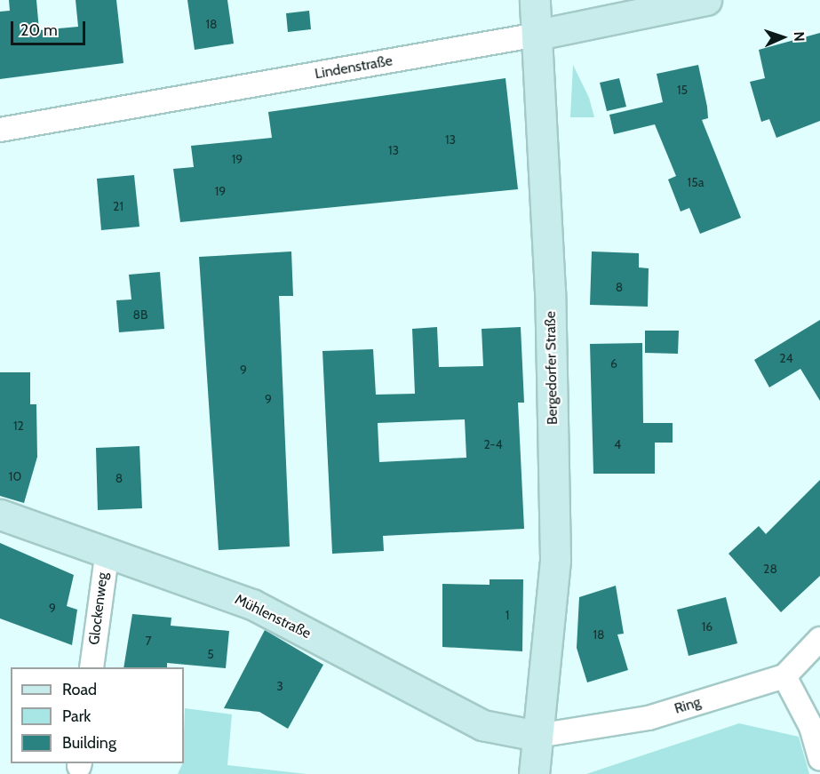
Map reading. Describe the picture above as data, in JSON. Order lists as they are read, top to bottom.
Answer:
{
  "streets": {
    "street": [
      "Lindenstraße",
      "Bergedorfer Straße",
      "Glockenweg",
      "Mühlenstraße",
      "Ring"
    ]
  },
  "crossings": [
    ["Lindenstraße", "Bergedorfer Straße"],
    ["Bergedorfer Straße", "Mühlenstraße"],
    ["Bergedorfer Straße", "Ring"],
    ["Glockenweg", "Mühlenstraße"],
    ["Mühlenstraße", "Ring"]
  ],
  "house_numbers": [
    "18",
    "15",
    "13",
    "13",
    "19",
    "15a",
    "19",
    "21",
    "8",
    "8B",
    "24",
    "6",
    "9",
    "9",
    "12",
    "2-4",
    "4",
    "10",
    "8",
    "28",
    "9",
    "1",
    "16",
    "18",
    "7",
    "5",
    "3"
  ],
  "legend": ["Road", "Park", "Building"],
  "scale_bar": "20 m",
  "north": "right"
}
